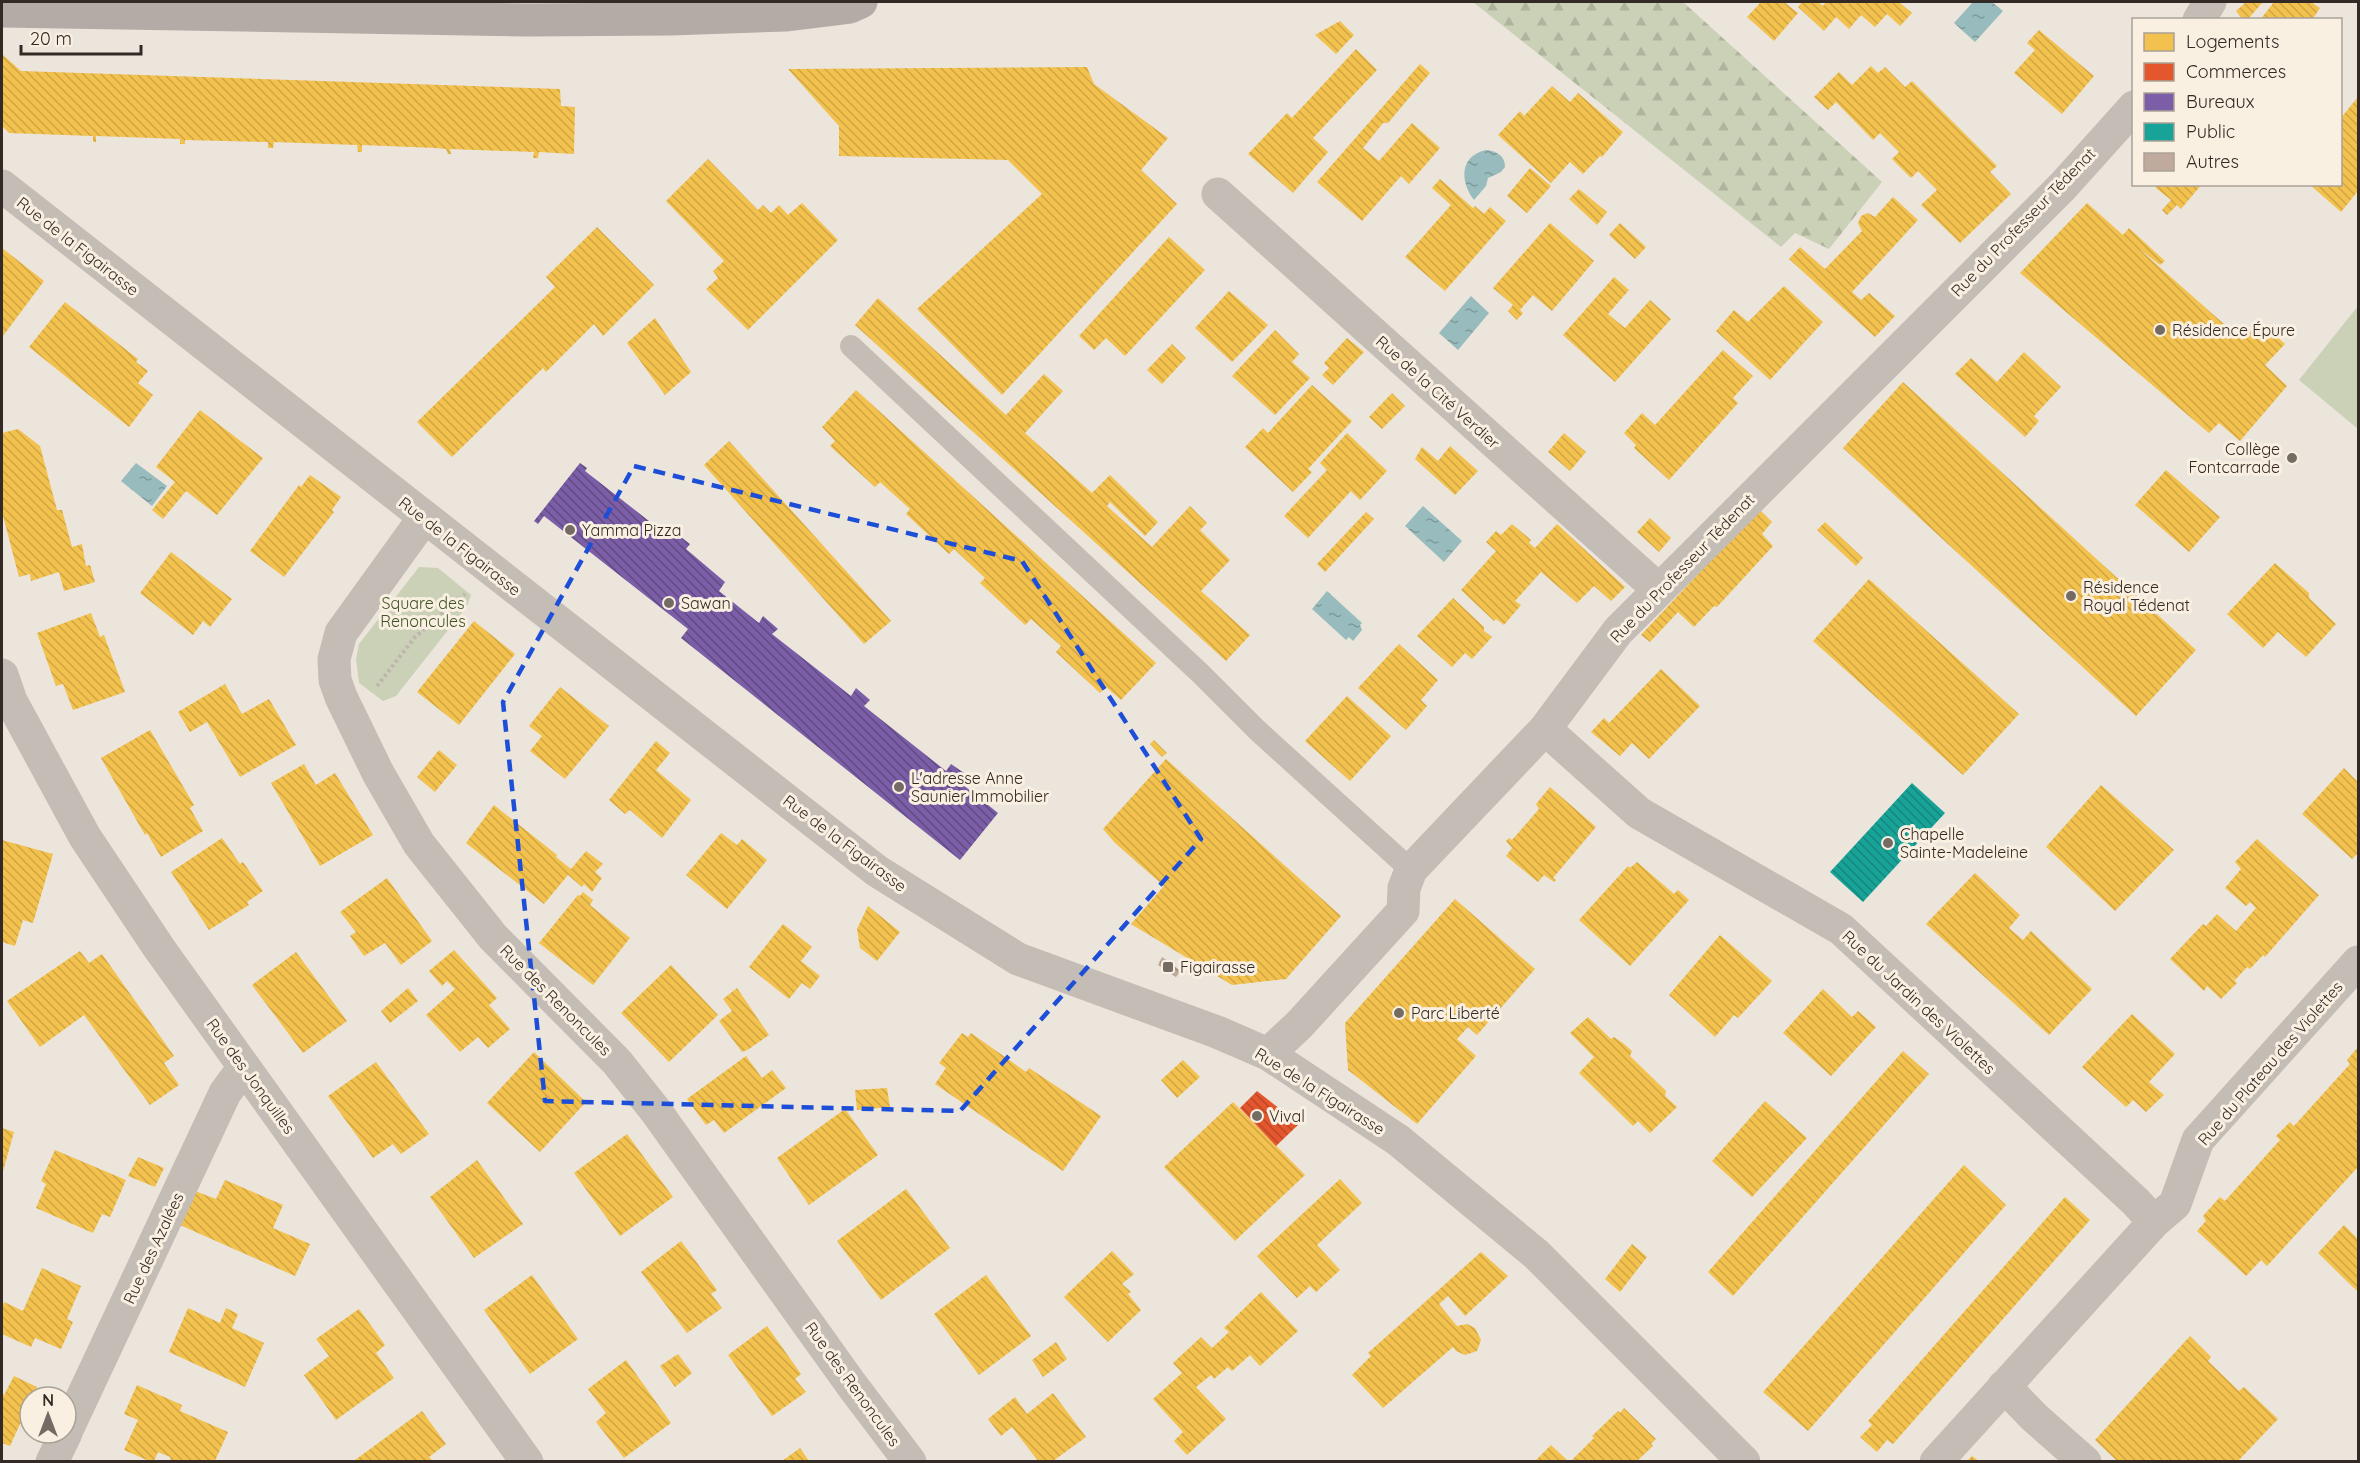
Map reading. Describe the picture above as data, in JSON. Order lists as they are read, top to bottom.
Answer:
{
  "streets": {
    "street": [
      "Rue du Professeur Tédenat",
      "Rue de la Figairasse",
      "Rue de la Cité Verdier",
      "Rue des Renoncules",
      "Rue du Jardin des Violettes",
      "Rue du Plateau des Violettes",
      "Rue des Jonquilles",
      "Rue des Azalées"
    ]
  },
  "crossings": [
    ["Rue du Professeur Tédenat", "Rue de la Figairasse"],
    ["Rue du Professeur Tédenat", "Rue de la Cité Verdier"],
    ["Rue du Professeur Tédenat", "Rue du Jardin des Violettes"],
    ["Rue de la Figairasse", "Rue des Renoncules"],
    ["Rue du Jardin des Violettes", "Rue du Plateau des Violettes"],
    ["Rue des Jonquilles", "Rue des Azalées"]
  ],
  "parks": ["Square des Renoncules"],
  "places": {
    "other": [
      "Résidence Épure",
      "Collège Fontcarrade",
      "Yamma Pizza",
      "Résidence Royal Tédenat",
      "Sawan",
      "L'adresse Anne Saunier Immobilier",
      "Chapelle Sainte-Madeleine",
      "Parc Liberté",
      "Vival"
    ],
    "transit": ["Figairasse"]
  },
  "legend": [
    "Logements",
    "Commerces",
    "Bureaux",
    "Public",
    "Autres"
  ],
  "scale_bar": "20 m",
  "north": "top"
}
